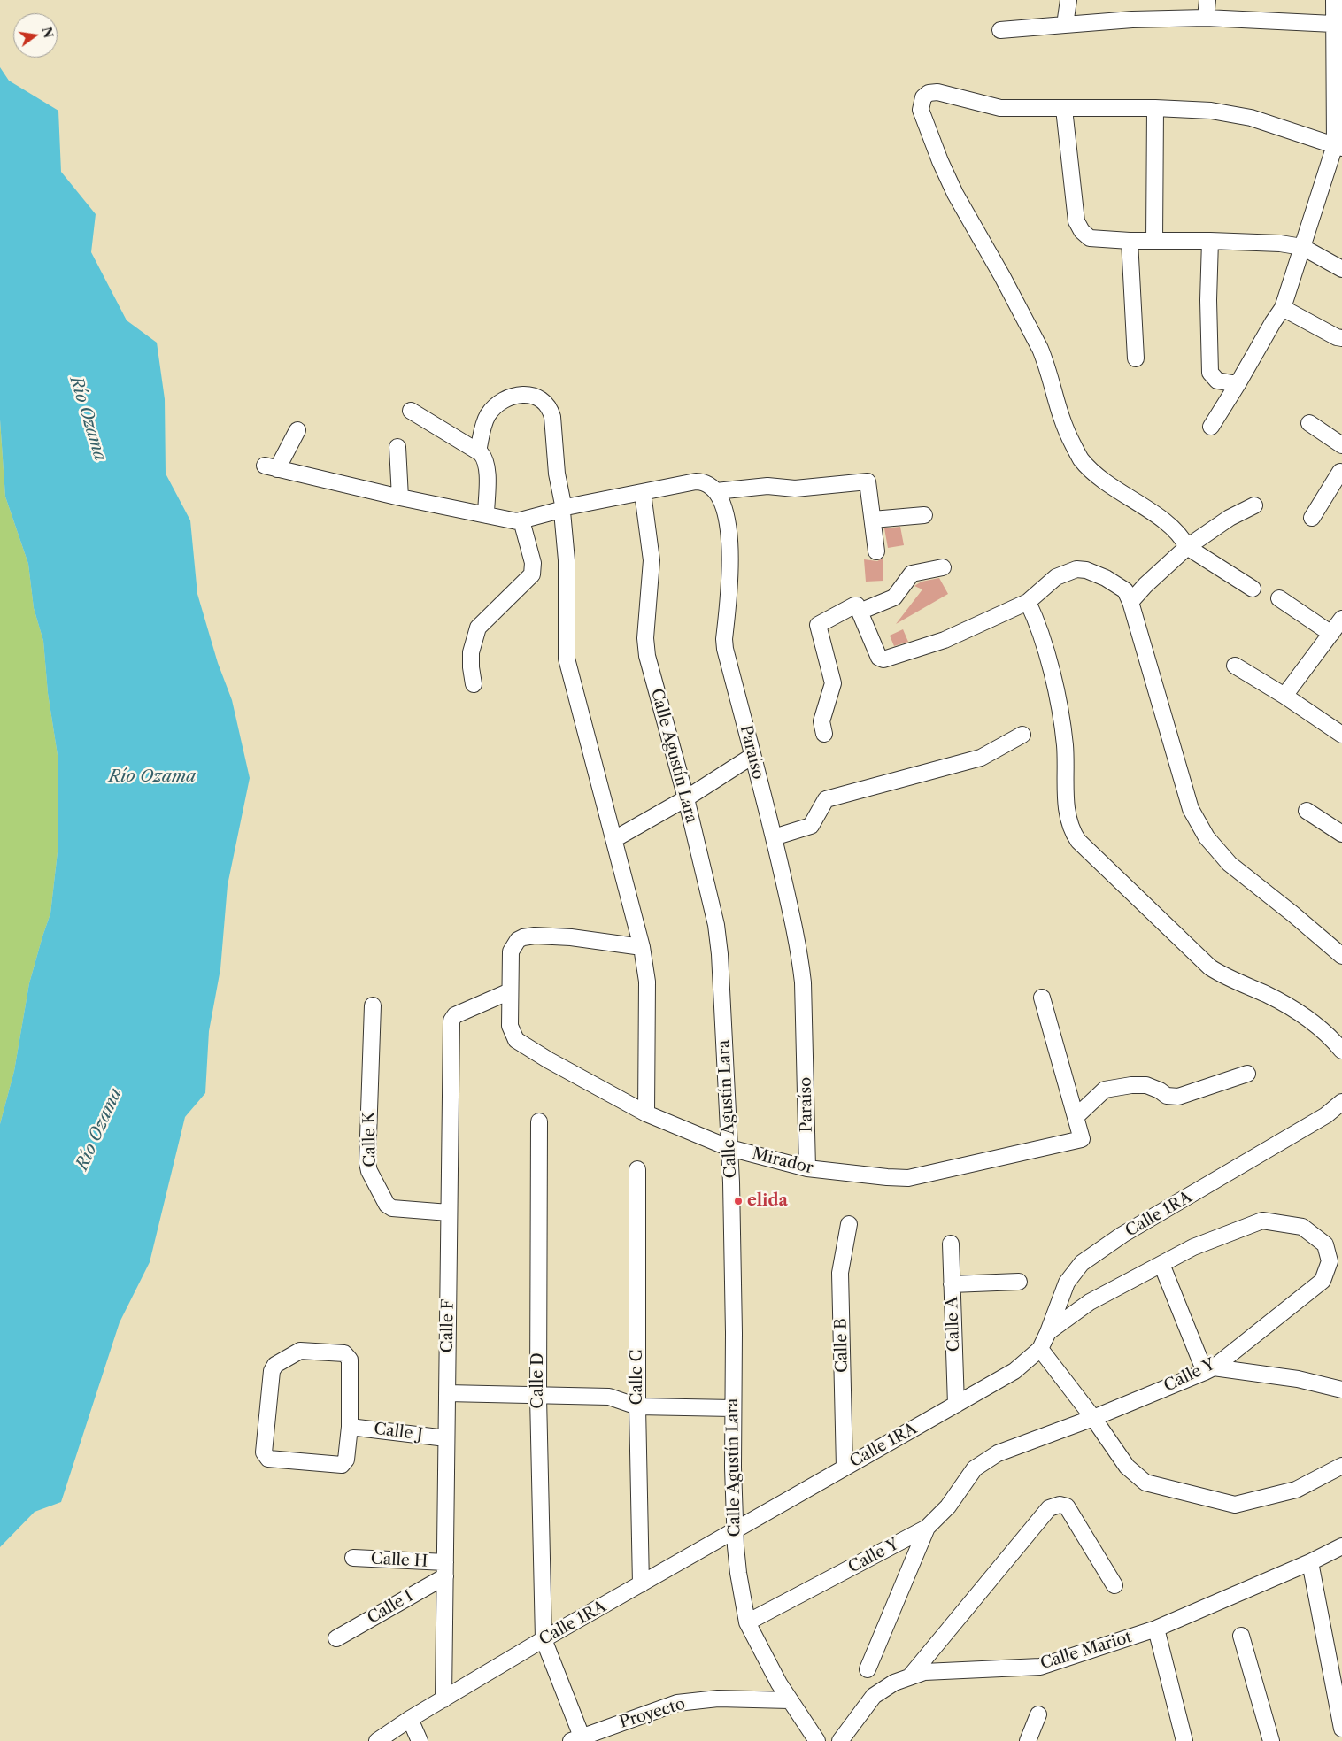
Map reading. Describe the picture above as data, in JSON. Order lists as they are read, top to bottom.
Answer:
{
  "streets": {
    "street": [
      "Paraíso",
      "Calle Agustín Lara",
      "Calle K",
      "Mirador",
      "Calle 1RA",
      "Calle A",
      "Calle F",
      "Calle B",
      "Calle Y",
      "Calle C",
      "Calle D",
      "Calle J",
      "Calle H",
      "Calle I",
      "Calle Mariot",
      "Proyecto"
    ]
  },
  "crossings": [
    ["Paraíso", "Mirador"],
    ["Calle Agustín Lara", "Mirador"],
    ["Calle Agustín Lara", "Calle 1RA"],
    ["Calle Agustín Lara", "Calle Y"],
    ["Calle Agustín Lara", "Proyecto"],
    ["Calle K", "Calle F"],
    ["Mirador", "Calle F"],
    ["Calle 1RA", "Calle A"],
    ["Calle 1RA", "Calle F"],
    ["Calle 1RA", "Calle B"],
    ["Calle 1RA", "Calle Y"],
    ["Calle 1RA", "Calle C"],
    ["Calle 1RA", "Calle D"],
    ["Calle F", "Calle J"],
    ["Calle F", "Calle H"],
    ["Calle F", "Calle I"],
    ["Calle H", "Calle I"]
  ],
  "water": ["Río Ozama"],
  "places": ["elida"],
  "north": "right"
}
